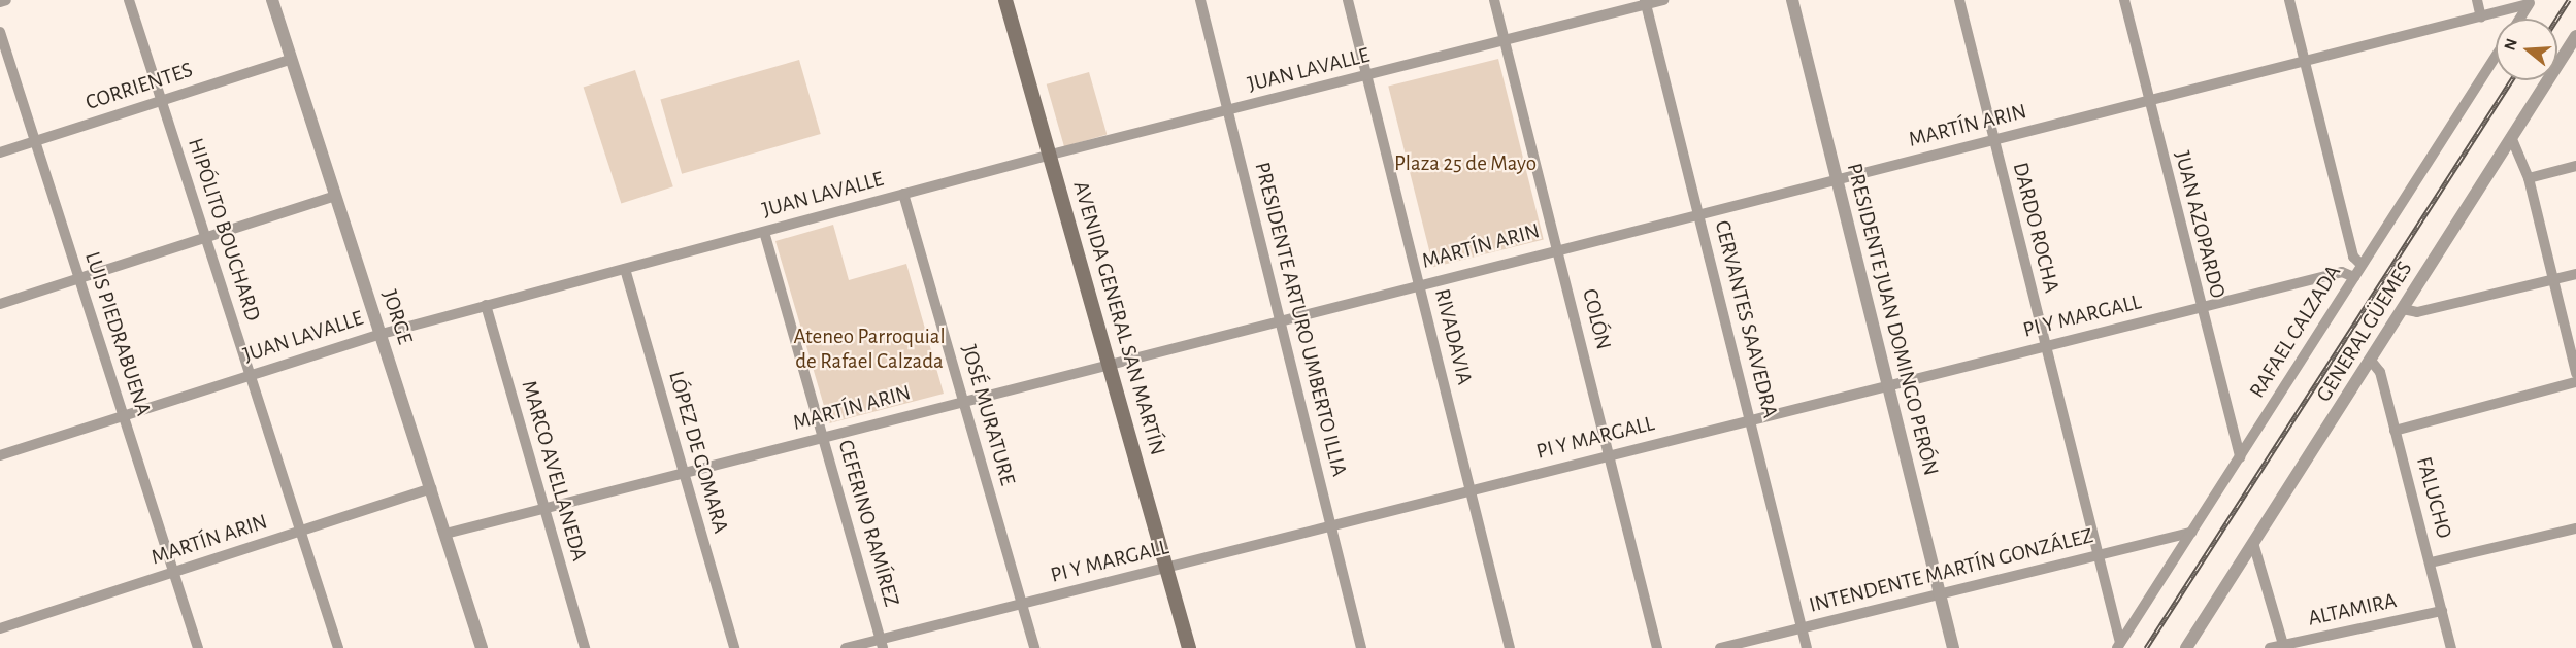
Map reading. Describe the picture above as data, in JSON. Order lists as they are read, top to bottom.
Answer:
{
  "streets": {
    "main road": ["AVENIDA GENERAL SAN MARTÍN"],
    "street": [
      "JUAN LAVALLE",
      "CORRIENTES",
      "MARTÍN ARIN",
      "JUAN AZOPARDO",
      "DARDO ROCHA",
      "HIPÓLITO BOUCHARD",
      "PI Y MARGALL",
      "JORGE",
      "PRESIDENTE ARTURO UMBERTO ILLIA",
      "COLÓN",
      "CERVANTES SAAVEDRA",
      "PRESIDENTE JUAN DOMINGO PERÓN",
      "RAFAEL CALZADA",
      "GENERAL GÜEMES",
      "LUIS PIEDRABUENA",
      "RIVADAVIA",
      "JOSÉ MURATURE",
      "LÓPEZ DE GOMARA",
      "MARCO AVELLANEDA",
      "FALUCHO",
      "CEFERINO RAMÍREZ",
      "INTENDENTE MARTÍN GONZÁLEZ",
      "ALTAMIRA"
    ]
  },
  "crossings": [
    ["JUAN LAVALLE", "HIPÓLITO BOUCHARD"],
    ["JUAN LAVALLE", "JORGE"],
    ["JUAN LAVALLE", "AVENIDA GENERAL SAN MARTÍN"],
    ["JUAN LAVALLE", "PRESIDENTE ARTURO UMBERTO ILLIA"],
    ["JUAN LAVALLE", "COLÓN"],
    ["JUAN LAVALLE", "CERVANTES SAAVEDRA"],
    ["JUAN LAVALLE", "LUIS PIEDRABUENA"],
    ["JUAN LAVALLE", "RIVADAVIA"],
    ["JUAN LAVALLE", "JOSÉ MURATURE"],
    ["JUAN LAVALLE", "LÓPEZ DE GOMARA"],
    ["JUAN LAVALLE", "MARCO AVELLANEDA"],
    ["JUAN LAVALLE", "CEFERINO RAMÍREZ"],
    ["CORRIENTES", "HIPÓLITO BOUCHARD"],
    ["CORRIENTES", "JORGE"],
    ["CORRIENTES", "LUIS PIEDRABUENA"],
    ["MARTÍN ARIN", "JUAN AZOPARDO"],
    ["MARTÍN ARIN", "DARDO ROCHA"],
    ["MARTÍN ARIN", "HIPÓLITO BOUCHARD"],
    ["MARTÍN ARIN", "JORGE"],
    ["MARTÍN ARIN", "AVENIDA GENERAL SAN MARTÍN"],
    ["MARTÍN ARIN", "PRESIDENTE ARTURO UMBERTO ILLIA"],
    ["MARTÍN ARIN", "COLÓN"],
    ["MARTÍN ARIN", "CERVANTES SAAVEDRA"],
    ["MARTÍN ARIN", "PRESIDENTE JUAN DOMINGO PERÓN"],
    ["MARTÍN ARIN", "LUIS PIEDRABUENA"],
    ["MARTÍN ARIN", "RIVADAVIA"],
    ["MARTÍN ARIN", "JOSÉ MURATURE"],
    ["MARTÍN ARIN", "LÓPEZ DE GOMARA"],
    ["MARTÍN ARIN", "MARCO AVELLANEDA"],
    ["MARTÍN ARIN", "CEFERINO RAMÍREZ"],
    ["JUAN AZOPARDO", "PI Y MARGALL"],
    ["JUAN AZOPARDO", "RAFAEL CALZADA"],
    ["DARDO ROCHA", "PI Y MARGALL"],
    ["DARDO ROCHA", "RAFAEL CALZADA"],
    ["DARDO ROCHA", "INTENDENTE MARTÍN GONZÁLEZ"],
    ["PI Y MARGALL", "AVENIDA GENERAL SAN MARTÍN"],
    ["PI Y MARGALL", "PRESIDENTE ARTURO UMBERTO ILLIA"],
    ["PI Y MARGALL", "COLÓN"],
    ["PI Y MARGALL", "CERVANTES SAAVEDRA"],
    ["PI Y MARGALL", "PRESIDENTE JUAN DOMINGO PERÓN"],
    ["PI Y MARGALL", "RAFAEL CALZADA"],
    ["PI Y MARGALL", "RIVADAVIA"],
    ["PI Y MARGALL", "JOSÉ MURATURE"],
    ["PI Y MARGALL", "CEFERINO RAMÍREZ"],
    ["CERVANTES SAAVEDRA", "INTENDENTE MARTÍN GONZÁLEZ"],
    ["PRESIDENTE JUAN DOMINGO PERÓN", "INTENDENTE MARTÍN GONZÁLEZ"],
    ["RAFAEL CALZADA", "INTENDENTE MARTÍN GONZÁLEZ"],
    ["GENERAL GÜEMES", "FALUCHO"],
    ["FALUCHO", "ALTAMIRA"]
  ],
  "parks": ["Plaza 25 de Mayo", "Ateneo Parroquial de Rafael Calzada"],
  "north": "left"
}
